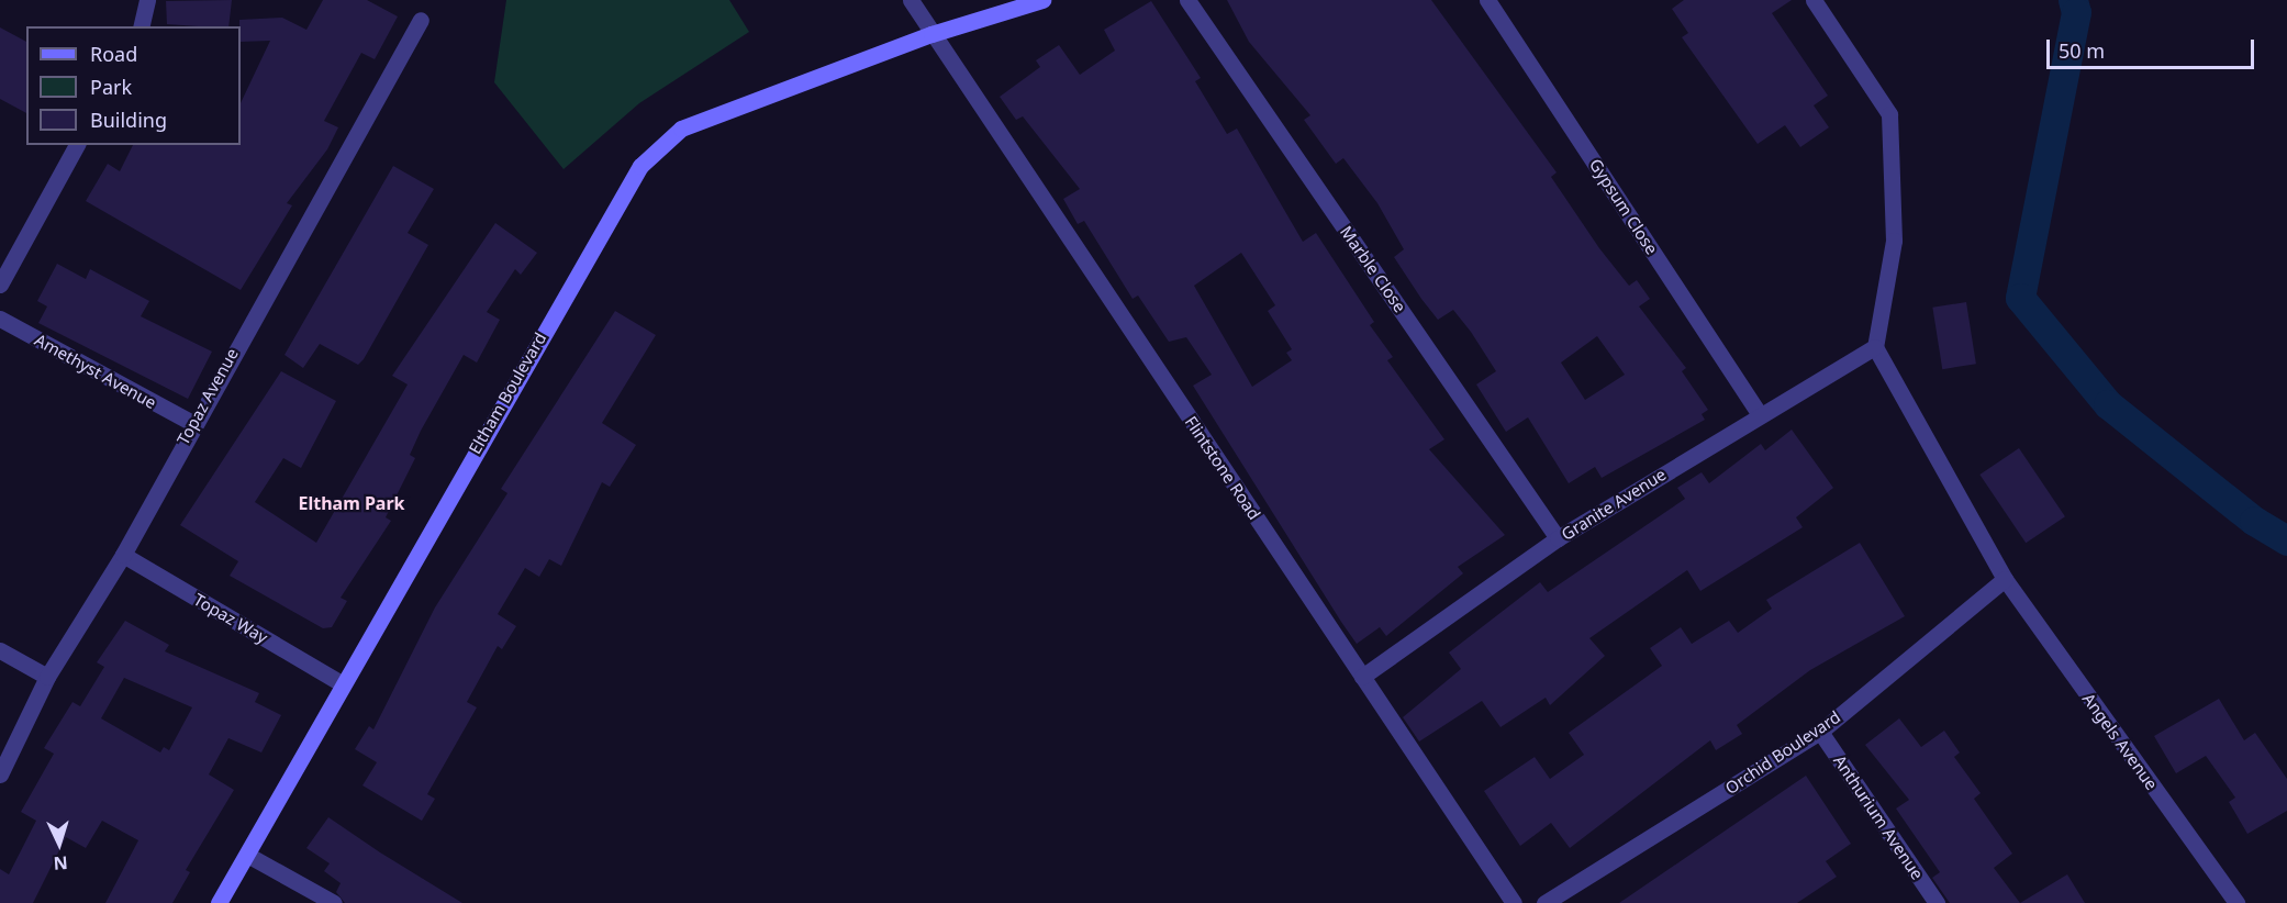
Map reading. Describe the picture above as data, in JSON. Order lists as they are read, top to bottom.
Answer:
{
  "streets": {
    "street": [
      "Gypsum Close",
      "Marble Close",
      "Amethyst Avenue",
      "Eltham Boulevard",
      "Topaz Avenue",
      "Flintstone Road",
      "Granite Avenue",
      "Topaz Way",
      "Angels Avenue",
      "Orchid Boulevard",
      "Anthurium Avenue"
    ]
  },
  "crossings": [
    ["Gypsum Close", "Granite Avenue"],
    ["Marble Close", "Granite Avenue"],
    ["Amethyst Avenue", "Topaz Avenue"],
    ["Eltham Boulevard", "Flintstone Road"],
    ["Eltham Boulevard", "Topaz Way"],
    ["Topaz Avenue", "Topaz Way"],
    ["Flintstone Road", "Granite Avenue"],
    ["Angels Avenue", "Orchid Boulevard"],
    ["Orchid Boulevard", "Anthurium Avenue"]
  ],
  "districts": ["Eltham Park"],
  "legend": ["Road", "Park", "Building"],
  "scale_bar": "50 m",
  "north": "bottom"
}
